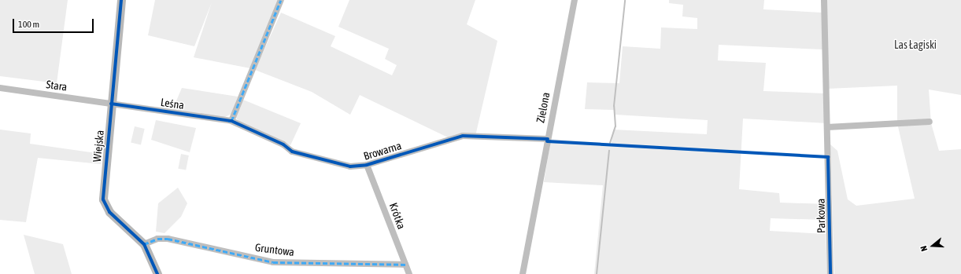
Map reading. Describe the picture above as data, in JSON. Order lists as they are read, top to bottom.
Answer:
{
  "streets": {
    "street": [
      "Stara",
      "Leśna",
      "Zielona",
      "Wiejska",
      "Browarna",
      "Krótka",
      "Parkowa",
      "Gruntowa"
    ]
  },
  "crossings": [
    ["Stara", "Leśna"],
    ["Stara", "Wiejska"],
    ["Leśna", "Wiejska"],
    ["Leśna", "Browarna"],
    ["Zielona", "Browarna"],
    ["Wiejska", "Gruntowa"],
    ["Browarna", "Krótka"],
    ["Krótka", "Gruntowa"]
  ],
  "parks": ["Las Łagiski"],
  "scale_bar": "100 m",
  "north": "left"
}
